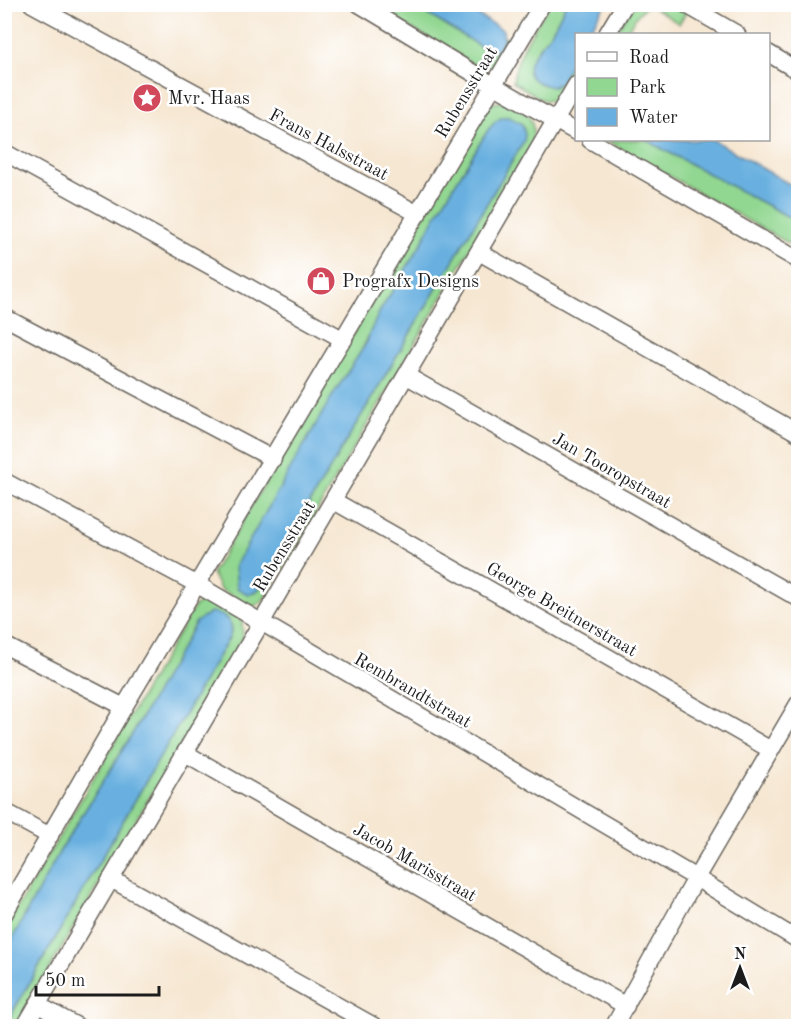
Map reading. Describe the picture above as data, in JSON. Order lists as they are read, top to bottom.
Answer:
{
  "streets": {
    "street": [
      "Rubensstraat",
      "Frans Halsstraat",
      "Jan Tooropstraat",
      "George Breitnerstraat",
      "Rembrandtstraat",
      "Jacob Marisstraat"
    ]
  },
  "crossings": [
    ["Rubensstraat", "Frans Halsstraat"],
    ["Rubensstraat", "Jan Tooropstraat"],
    ["Rubensstraat", "George Breitnerstraat"],
    ["Rubensstraat", "Rembrandtstraat"],
    ["Rubensstraat", "Jacob Marisstraat"]
  ],
  "places": {
    "place": ["Mvr. Haas"],
    "shop": ["Prografx Designs"]
  },
  "legend": ["Road", "Park", "Water"],
  "scale_bar": "50 m",
  "north": "top"
}
